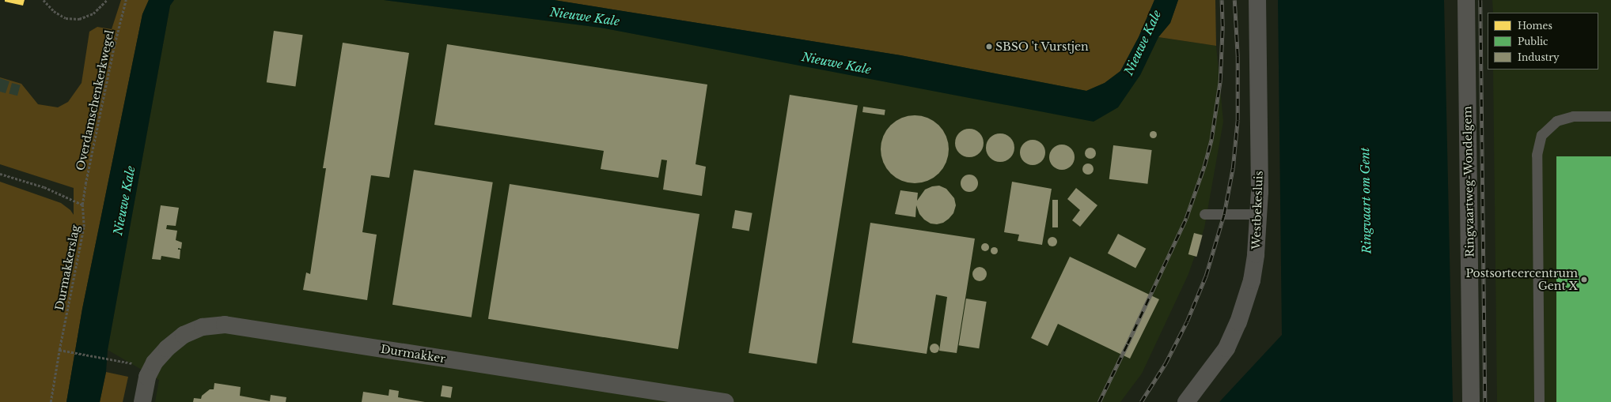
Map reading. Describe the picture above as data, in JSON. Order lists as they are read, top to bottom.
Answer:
{
  "streets": {
    "street": ["Ringvaartweg-Wondelgem", "Westbekesluis", "Durmakker"],
    "path": ["Overdamschenkerkwegel", "Durmakkerslag"]
  },
  "crossings": [
    ["Overdamschenkerkwegel", "Durmakkerslag"]
  ],
  "water": ["Nieuwe Kale", "Ringvaart om Gent"],
  "places": ["SBSO 't Vurstjen", "Postsorteercentrum Gent X"],
  "legend": ["Homes", "Public", "Industry"]
}
